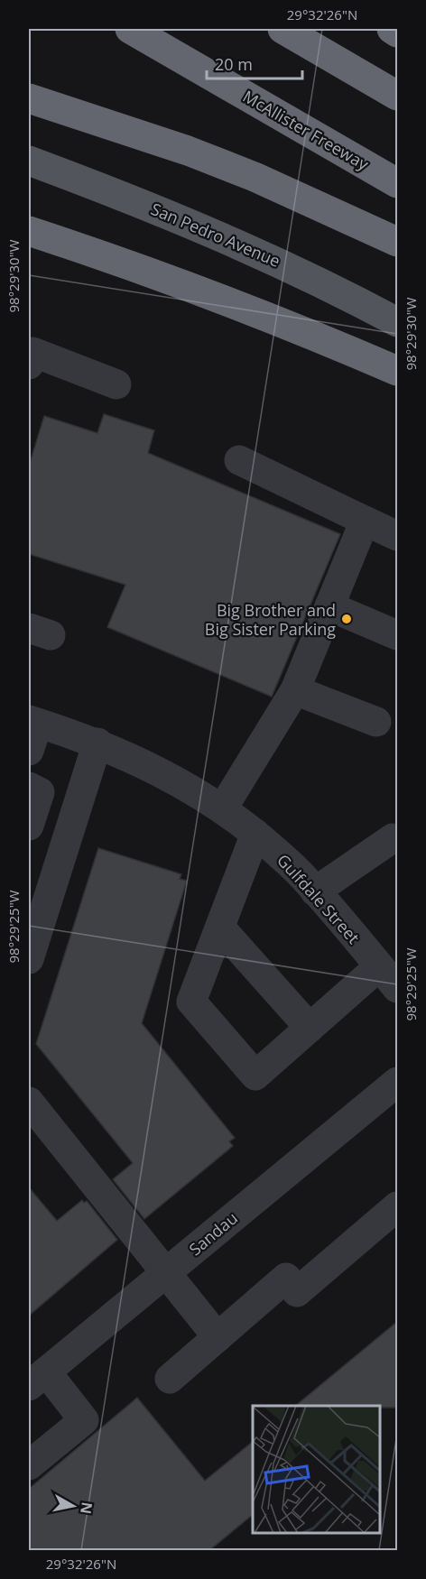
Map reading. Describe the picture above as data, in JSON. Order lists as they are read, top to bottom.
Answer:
{
  "streets": {
    "highway": ["McAllister Freeway"],
    "main road": ["San Pedro Avenue"],
    "street": ["Gulfdale Street", "Sandau"]
  },
  "places": ["Big Brother and Big Sister Parking"],
  "scale_bar": "20 m",
  "north": "right",
  "coordinates": ["29°32'26\"N", "98°29'30\"W", "98°29'25\"W"]
}
